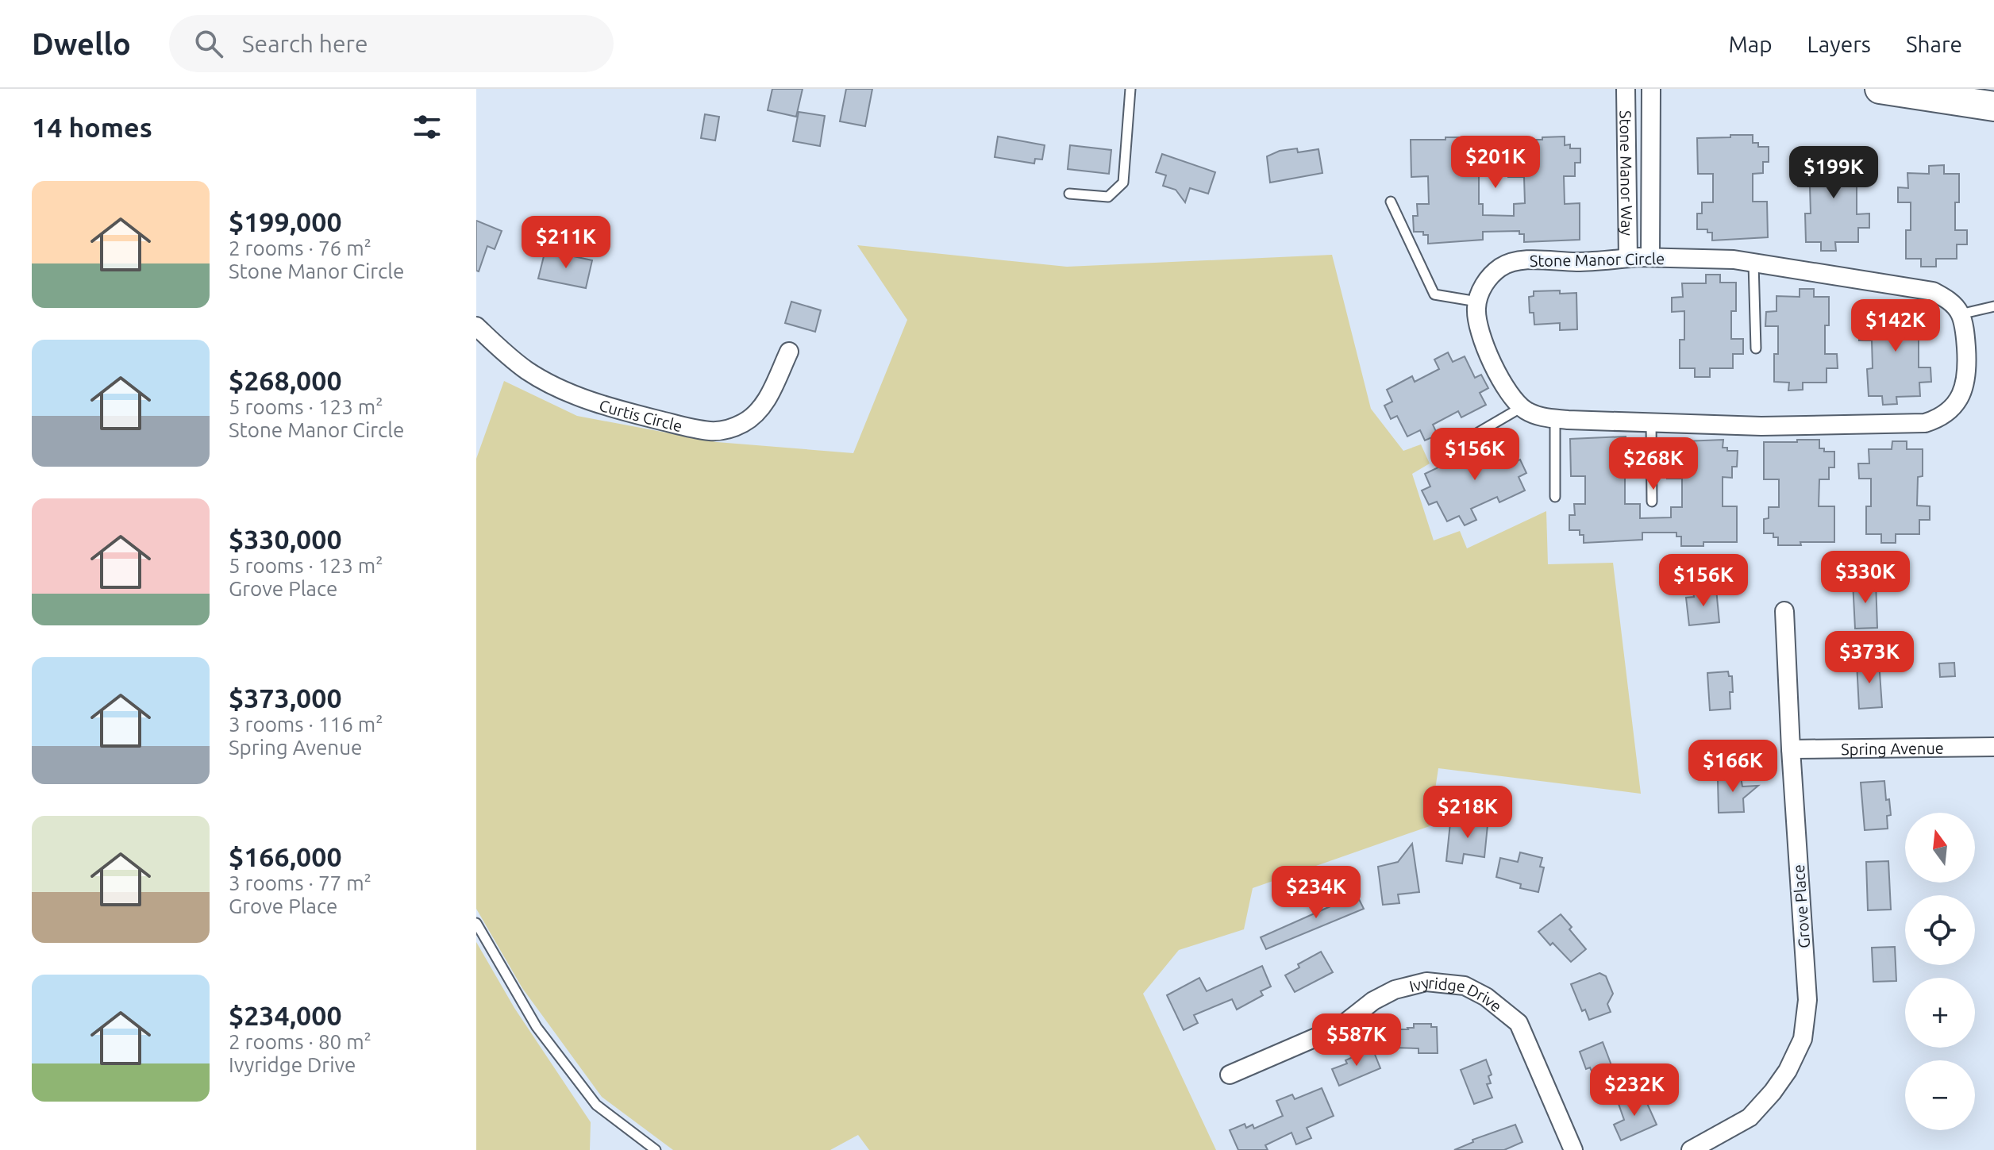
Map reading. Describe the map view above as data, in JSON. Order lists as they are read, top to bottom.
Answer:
{
  "streets": {
    "street": [
      "Stone Manor Way",
      "Stone Manor Circle",
      "Curtis Circle",
      "Spring Avenue",
      "Grove Place",
      "Ivyridge Drive"
    ]
  },
  "crossings": [
    ["Stone Manor Way", "Stone Manor Circle"],
    ["Spring Avenue", "Grove Place"]
  ],
  "north": "top",
  "page": {
    "header": "Dwello",
    "search": "Search here",
    "nav": ["Map", "Layers", "Share"],
    "heading": "14 homes",
    "price": [
      "$201K",
      "$199K",
      "$211K",
      "$142K",
      "$156K",
      "$268K",
      "$330K",
      "$156K",
      "$373K",
      "$166K",
      "$218K",
      "$234K",
      "$587K",
      "$232K"
    ],
    "list": [
      {
        "name": "$199,000",
        "note": "2 rooms · 76 m² · Stone Manor Circle"
      },
      {
        "name": "$268,000",
        "note": "5 rooms · 123 m² · Stone Manor Circle"
      },
      {
        "name": "$330,000",
        "note": "5 rooms · 123 m² · Grove Place"
      },
      {
        "name": "$373,000",
        "note": "3 rooms · 116 m² · Spring Avenue"
      },
      {
        "name": "$166,000",
        "note": "3 rooms · 77 m² · Grove Place"
      },
      {
        "name": "$234,000",
        "note": "2 rooms · 80 m² · Ivyridge Drive"
      }
    ],
    "map_buttons": ["+", "−"]
  }
}
